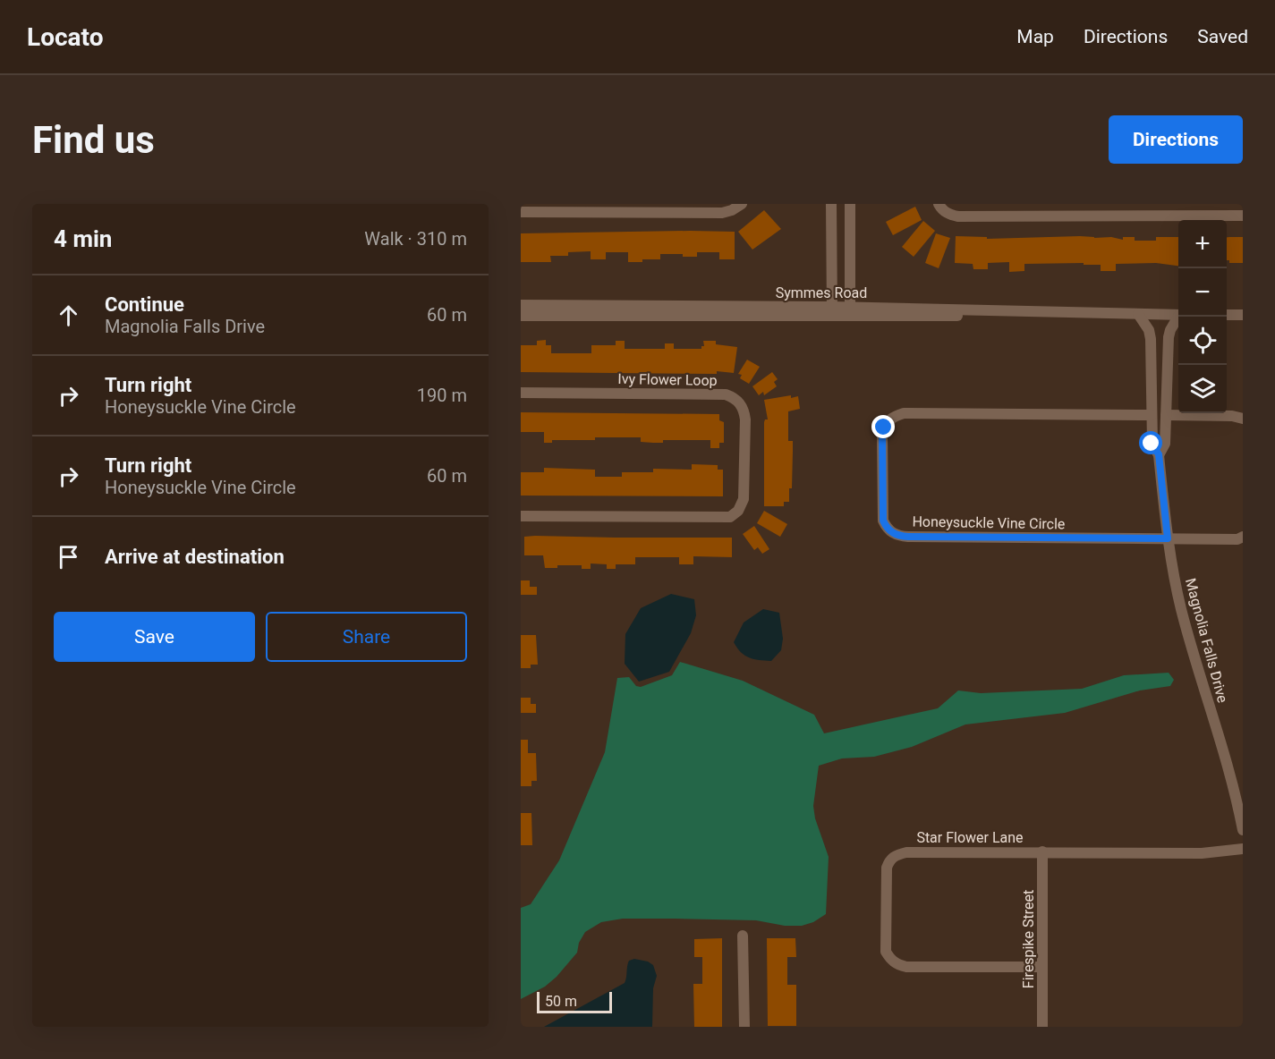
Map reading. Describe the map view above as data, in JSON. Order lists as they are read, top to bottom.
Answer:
{
  "streets": {
    "street": [
      "Symmes Road",
      "Ivy Flower Loop",
      "Honeysuckle Vine Circle",
      "Magnolia Falls Drive",
      "Star Flower Lane",
      "Firespike Street"
    ]
  },
  "crossings": [
    ["Symmes Road", "Magnolia Falls Drive"],
    ["Honeysuckle Vine Circle", "Magnolia Falls Drive"],
    ["Star Flower Lane", "Firespike Street"]
  ],
  "scale_bar": "50 m",
  "page": {
    "header": "Locato",
    "nav": ["Map", "Directions", "Saved"],
    "buttons": [
      "Directions",
      ["Save", "Share"]
    ],
    "title": "Find us",
    "heading": ["4 min", "Walk · 310 m"],
    "map_buttons": ["+", "−"],
    "list": [
      ["Continue", "Magnolia Falls Drive", "60 m"],
      ["Turn right", "Honeysuckle Vine Circle", "190 m"],
      ["Turn right", "Honeysuckle Vine Circle", "60 m"],
      "Arrive at destination"
    ],
    "scale": "50 m"
  }
}
